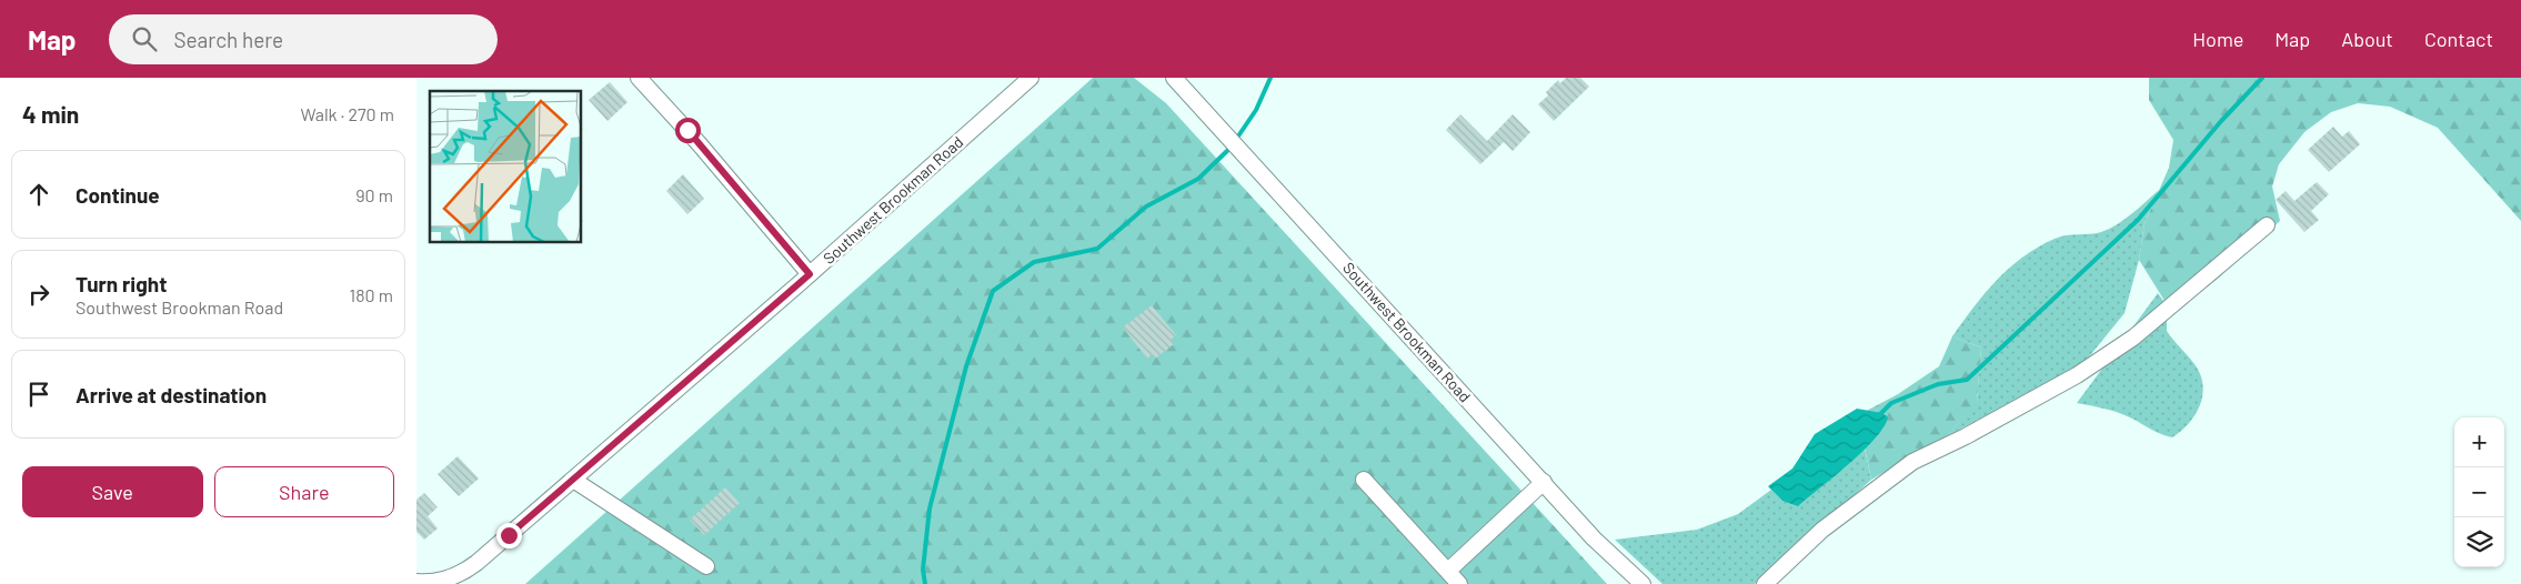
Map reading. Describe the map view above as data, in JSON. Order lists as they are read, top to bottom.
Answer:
{
  "streets": {
    "street": ["Southwest Brookman Road"]
  },
  "page": {
    "header": "Map",
    "search": "Search here",
    "nav": [
      "Home",
      "Map",
      "About",
      "Contact"
    ],
    "heading": ["4 min", "Walk · 270 m"],
    "list": [
      ["Continue", "90 m"],
      ["Turn right", "Southwest Brookman Road", "180 m"],
      "Arrive at destination"
    ],
    "map_buttons": ["+", "−"],
    "buttons": ["Save", "Share"]
  }
}
